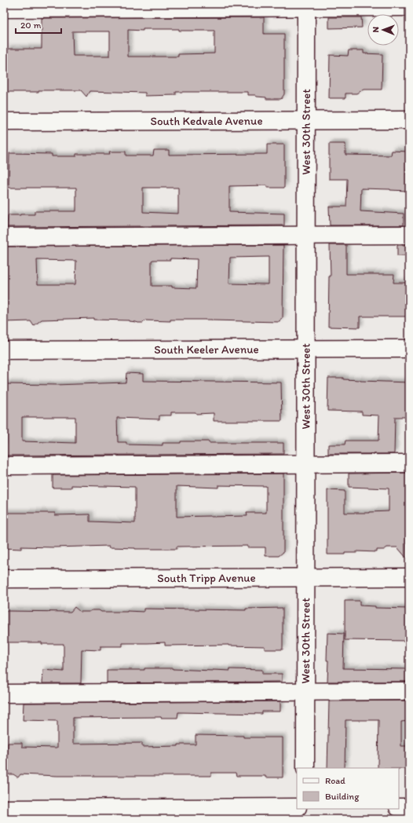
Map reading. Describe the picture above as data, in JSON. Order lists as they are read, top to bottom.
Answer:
{
  "streets": {
    "street": [
      "South Kedvale Avenue",
      "West 30th Street",
      "South Keeler Avenue",
      "South Tripp Avenue"
    ]
  },
  "crossings": [
    ["South Kedvale Avenue", "West 30th Street"],
    ["West 30th Street", "South Keeler Avenue"],
    ["West 30th Street", "South Tripp Avenue"]
  ],
  "legend": ["Road", "Building"],
  "scale_bar": "20 m",
  "north": "left"
}
